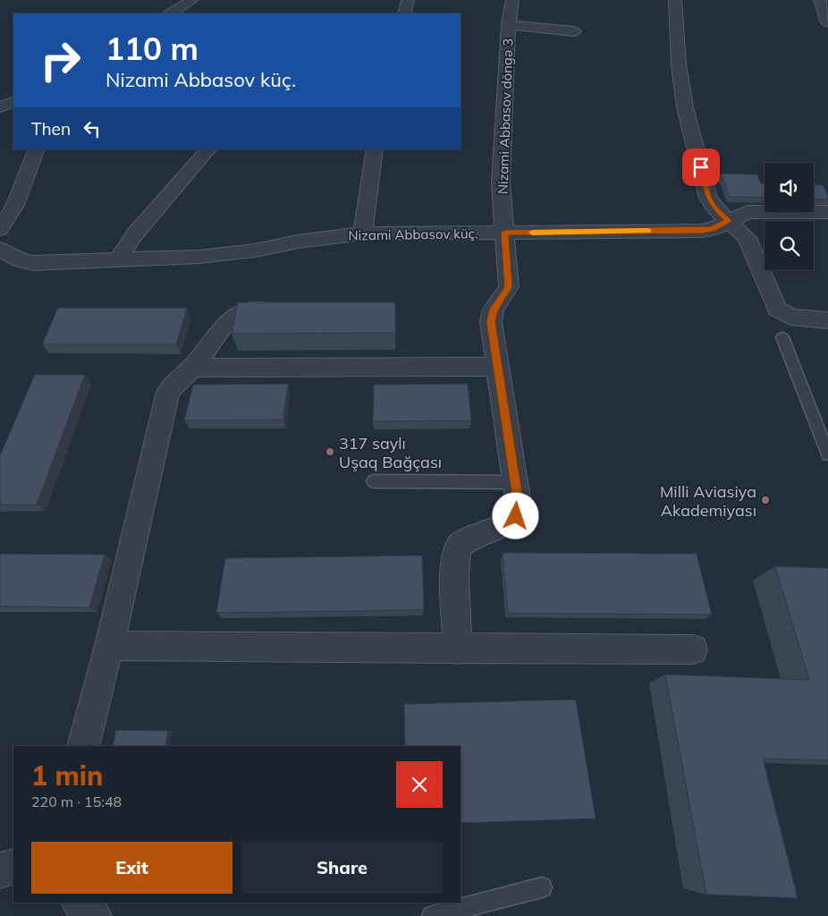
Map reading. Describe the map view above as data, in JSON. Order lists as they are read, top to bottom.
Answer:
{
  "streets": {
    "street": ["Nizami Abbasov döngə 3", "Nizami Abbasov küç."]
  },
  "crossings": [
    ["Nizami Abbasov döngə 3", "Nizami Abbasov küç."]
  ],
  "places": ["317 saylı Uşaq Bağçası", "Milli Aviasiya Akademiyası"],
  "page": {
    "turn": ["110 m", "Nizami Abbasov küç."],
    "then": "Then",
    "heading": ["1 min", "220 m · 15:48"],
    "buttons": ["Exit", "Share"]
  }
}
